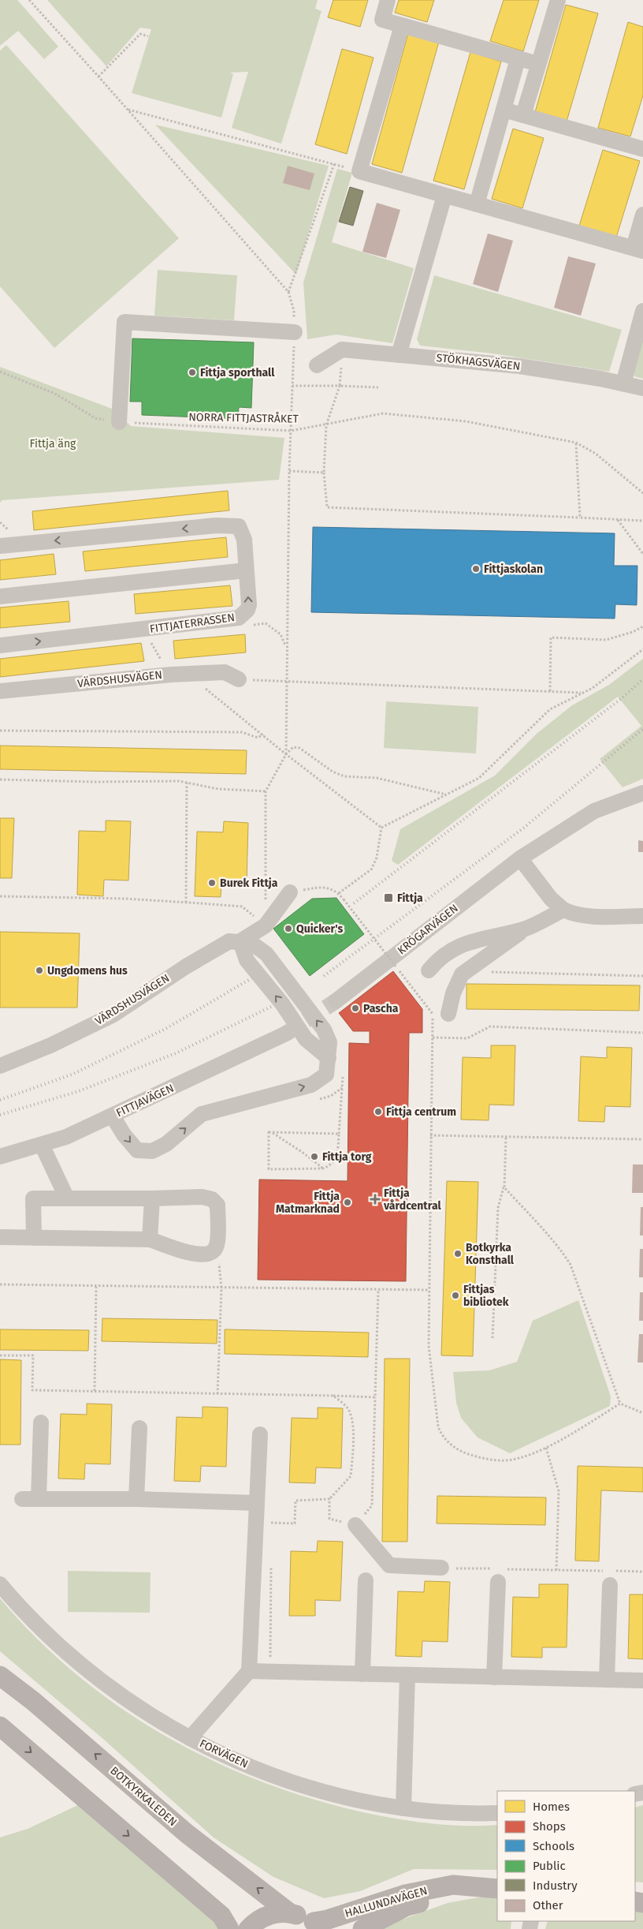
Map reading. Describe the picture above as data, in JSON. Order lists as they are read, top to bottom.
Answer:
{
  "streets": {
    "main road": ["BOTKYRKALEDEN", "HALLUNDAVÄGEN"],
    "street": [
      "STÖKHAGSVÄGEN",
      "FITTJATERRASSEN",
      "VÄRDSHUSVÄGEN",
      "KRÖGARVÄGEN",
      "FITTJAVÄGEN",
      "FORVÄGEN"
    ],
    "path": ["NORRA FITTJASTRÅKET"]
  },
  "crossings": [
    ["VÄRDSHUSVÄGEN", "FITTJAVÄGEN"]
  ],
  "parks": ["Fittja äng"],
  "places": {
    "other": [
      "Fittja sporthall",
      "Fittjaskolan",
      "Burek Fittja",
      "Quicker's",
      "Ungdomens hus",
      "Pascha",
      "Fittja centrum",
      "Fittja torg",
      "Fittja Matmarknad",
      "Botkyrka Konsthall",
      "Fittjas bibliotek"
    ],
    "transit": ["Fittja"],
    "health": ["Fittja vårdcentral"]
  },
  "legend": [
    "Homes",
    "Shops",
    "Schools",
    "Public",
    "Industry",
    "Other"
  ]
}
